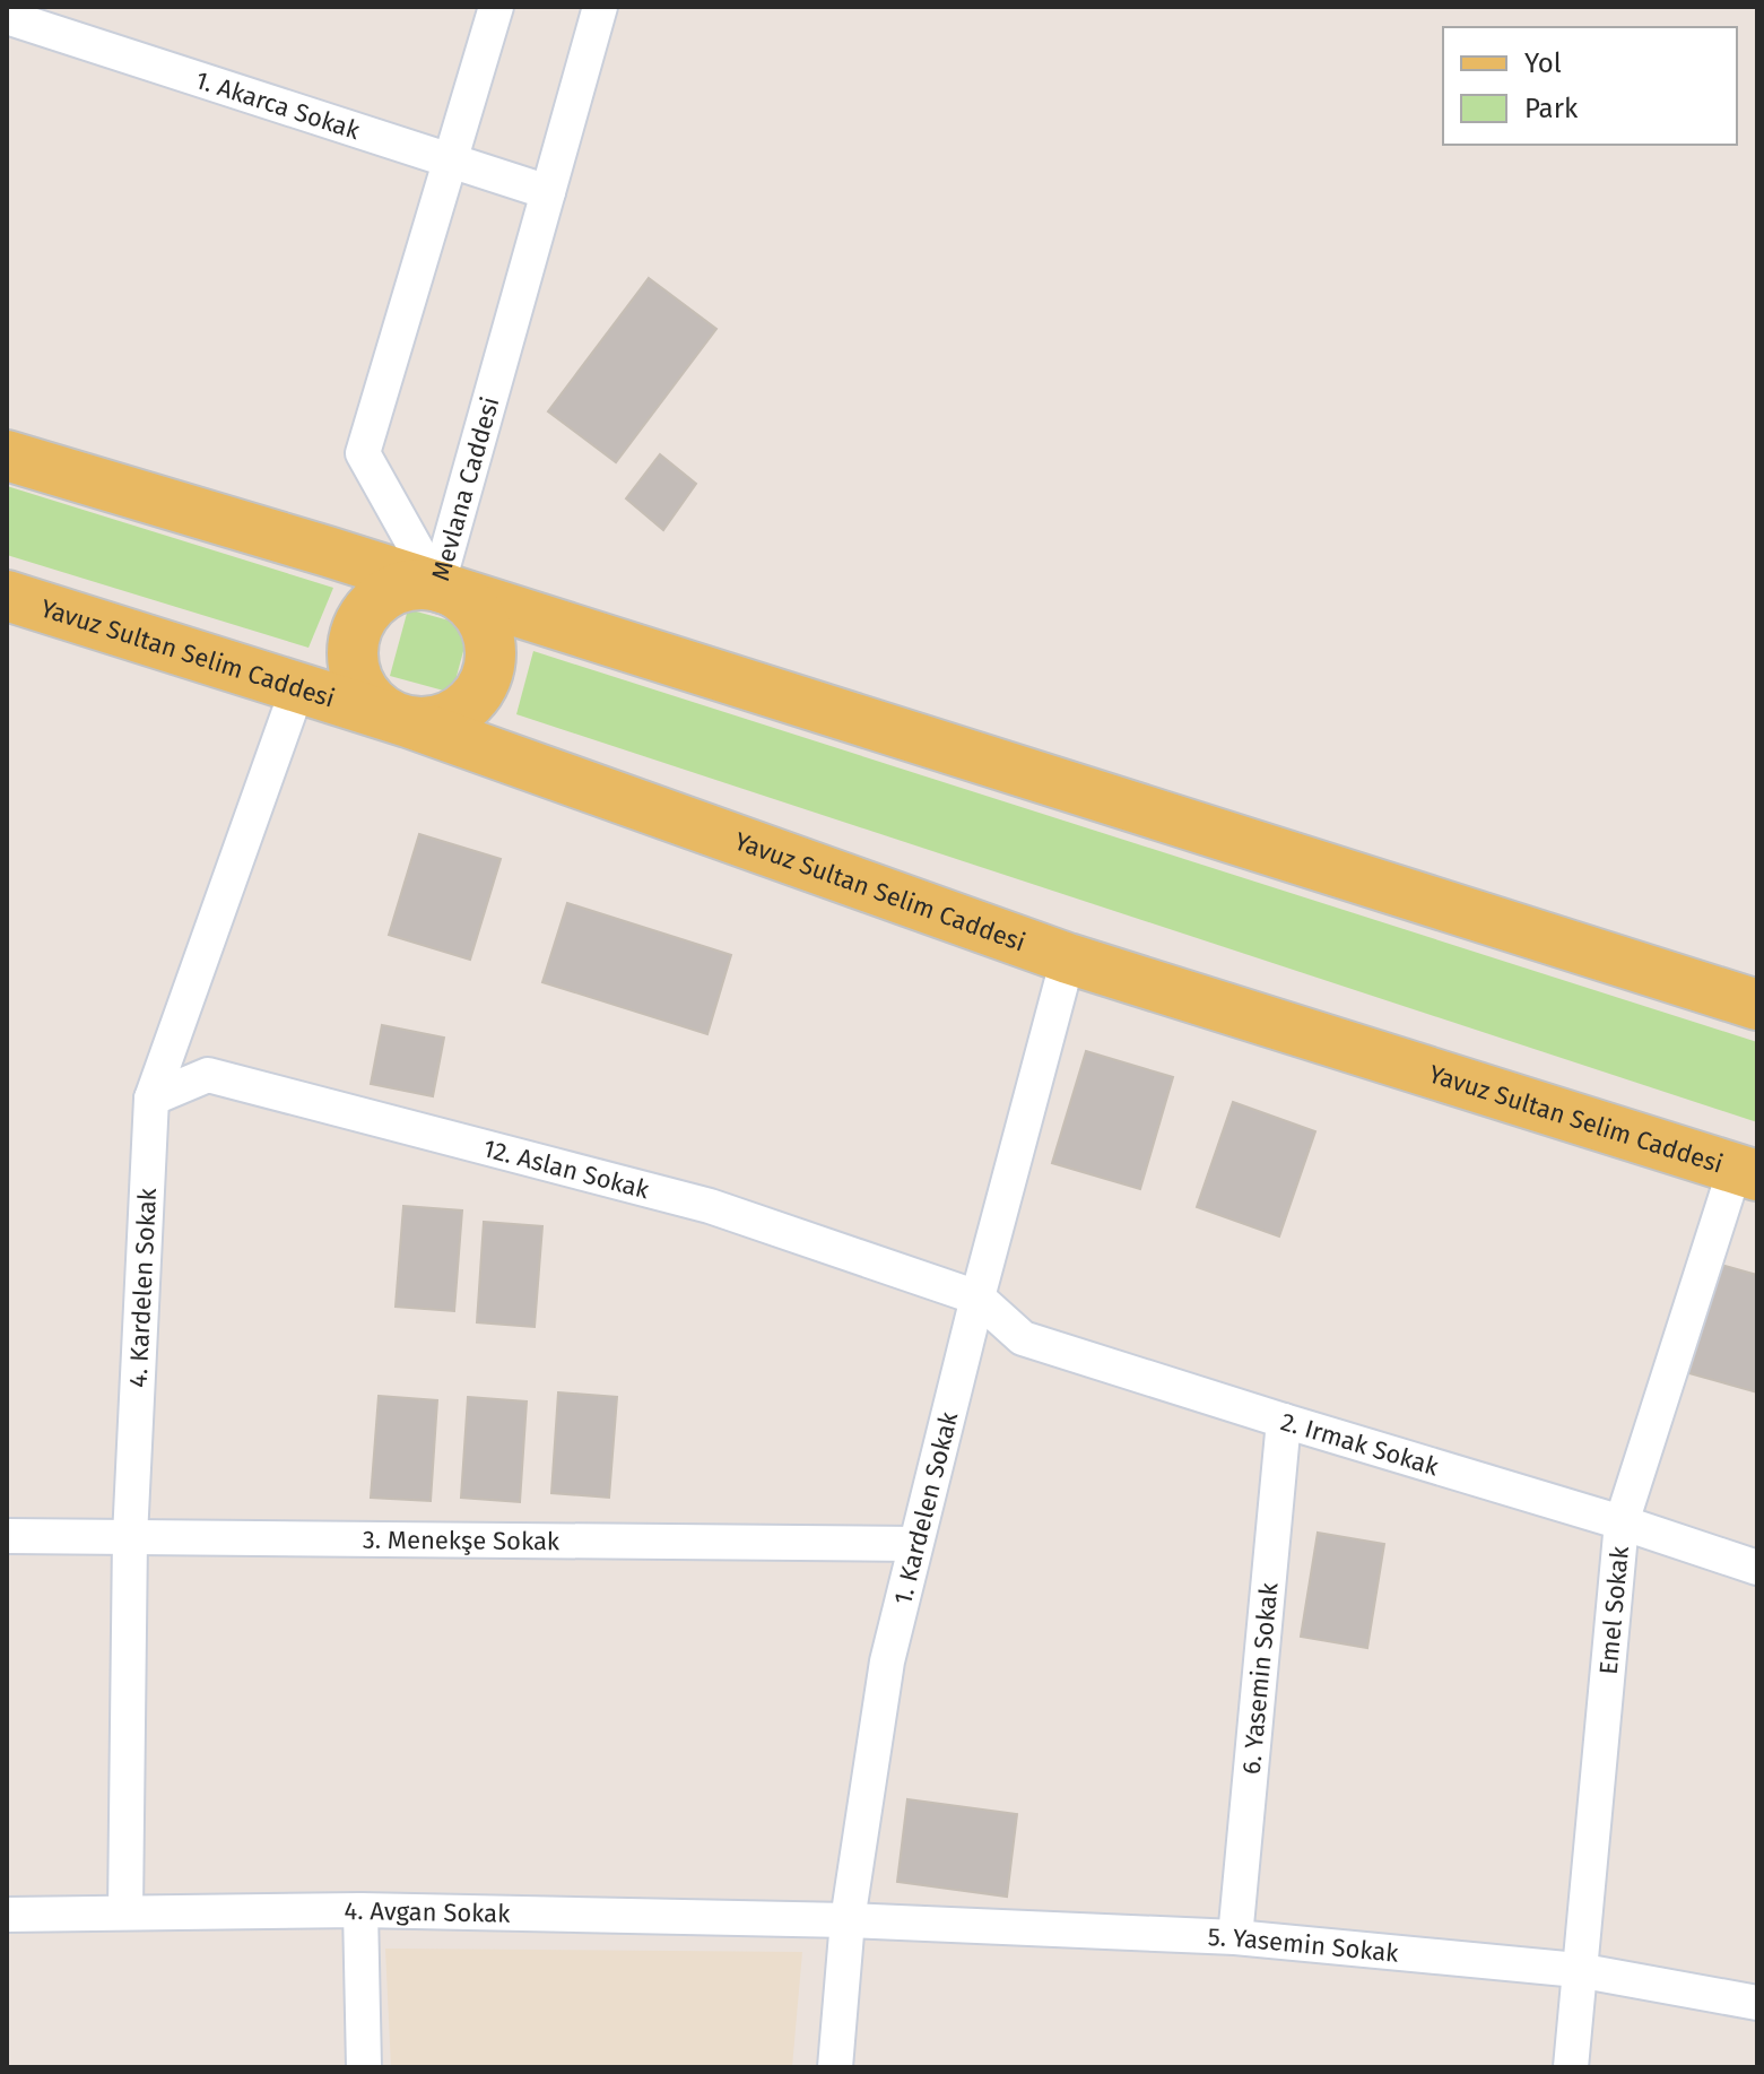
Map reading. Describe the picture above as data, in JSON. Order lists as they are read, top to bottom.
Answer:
{
  "streets": {
    "main road": ["Yavuz Sultan Selim Caddesi"],
    "street": [
      "1. Akarca Sokak",
      "Mevlana Caddesi",
      "12. Aslan Sokak",
      "4. Kardelen Sokak",
      "2. Irmak Sokak",
      "1. Kardelen Sokak",
      "3. Menekşe Sokak",
      "Emel Sokak",
      "6. Yasemin Sokak",
      "4. Avgan Sokak",
      "5. Yasemin Sokak"
    ]
  },
  "crossings": [
    ["1. Akarca Sokak", "Mevlana Caddesi"],
    ["Mevlana Caddesi", "Yavuz Sultan Selim Caddesi"],
    ["Yavuz Sultan Selim Caddesi", "4. Kardelen Sokak"],
    ["Yavuz Sultan Selim Caddesi", "1. Kardelen Sokak"],
    ["Yavuz Sultan Selim Caddesi", "Emel Sokak"],
    ["12. Aslan Sokak", "4. Kardelen Sokak"],
    ["12. Aslan Sokak", "2. Irmak Sokak"],
    ["12. Aslan Sokak", "1. Kardelen Sokak"],
    ["4. Kardelen Sokak", "3. Menekşe Sokak"],
    ["4. Kardelen Sokak", "4. Avgan Sokak"],
    ["2. Irmak Sokak", "1. Kardelen Sokak"],
    ["2. Irmak Sokak", "Emel Sokak"],
    ["2. Irmak Sokak", "6. Yasemin Sokak"],
    ["1. Kardelen Sokak", "3. Menekşe Sokak"],
    ["1. Kardelen Sokak", "4. Avgan Sokak"],
    ["1. Kardelen Sokak", "5. Yasemin Sokak"],
    ["Emel Sokak", "5. Yasemin Sokak"],
    ["6. Yasemin Sokak", "5. Yasemin Sokak"],
    ["4. Avgan Sokak", "5. Yasemin Sokak"]
  ],
  "legend": ["Yol", "Park"]
}
